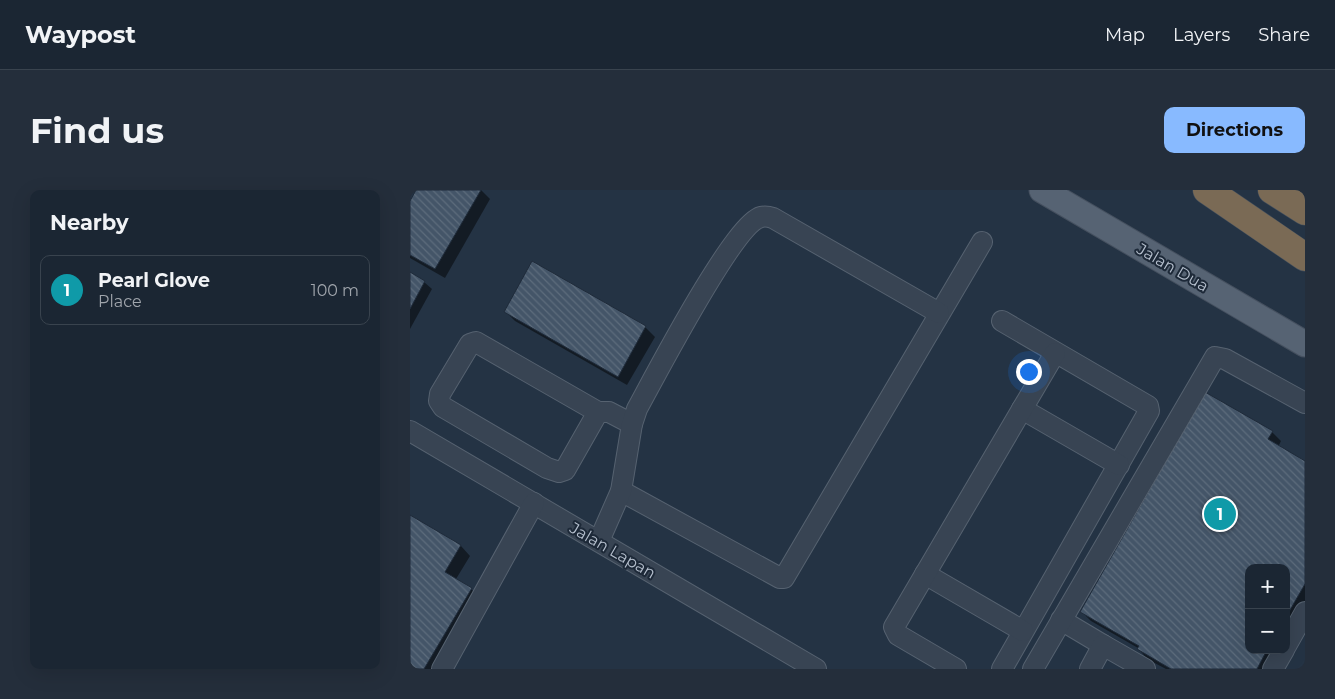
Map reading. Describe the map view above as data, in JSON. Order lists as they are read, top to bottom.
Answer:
{
  "streets": {
    "main road": ["Jalan Dua"],
    "street": ["Jalan Lapan"]
  },
  "page": {
    "header": "Waypost",
    "nav": ["Map", "Layers", "Share"],
    "buttons": "Directions",
    "title": "Find us",
    "heading": "Nearby",
    "list": [
      {
        "mark": "1",
        "name": "Pearl Glove",
        "note": "Place",
        "value": "100 m"
      }
    ],
    "pins": "1",
    "map_buttons": ["+", "−"]
  }
}
